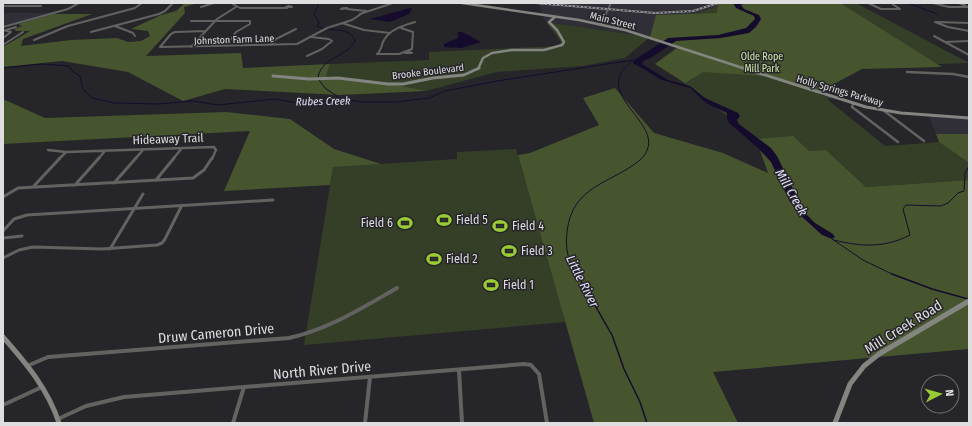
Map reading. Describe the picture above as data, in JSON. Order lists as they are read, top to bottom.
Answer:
{
  "streets": {
    "main road": [
      "Main Street",
      "Brooke Boulevard",
      "Holly Springs Parkway",
      "Mill Creek Road"
    ],
    "street": [
      "Johnston Farm Lane",
      "Hideaway Trail",
      "Druw Cameron Drive",
      "North River Drive"
    ]
  },
  "crossings": [
    ["Main Street", "Brooke Boulevard"],
    ["Main Street", "Holly Springs Parkway"]
  ],
  "water": ["Rubes Creek", "Mill Creek", "Little River"],
  "parks": ["Olde Rope Mill Park"],
  "places": {
    "sports": [
      "Field 5",
      "Field 6",
      "Field 4",
      "Field 3",
      "Field 2",
      "Field 1"
    ]
  },
  "north": "right"
}
